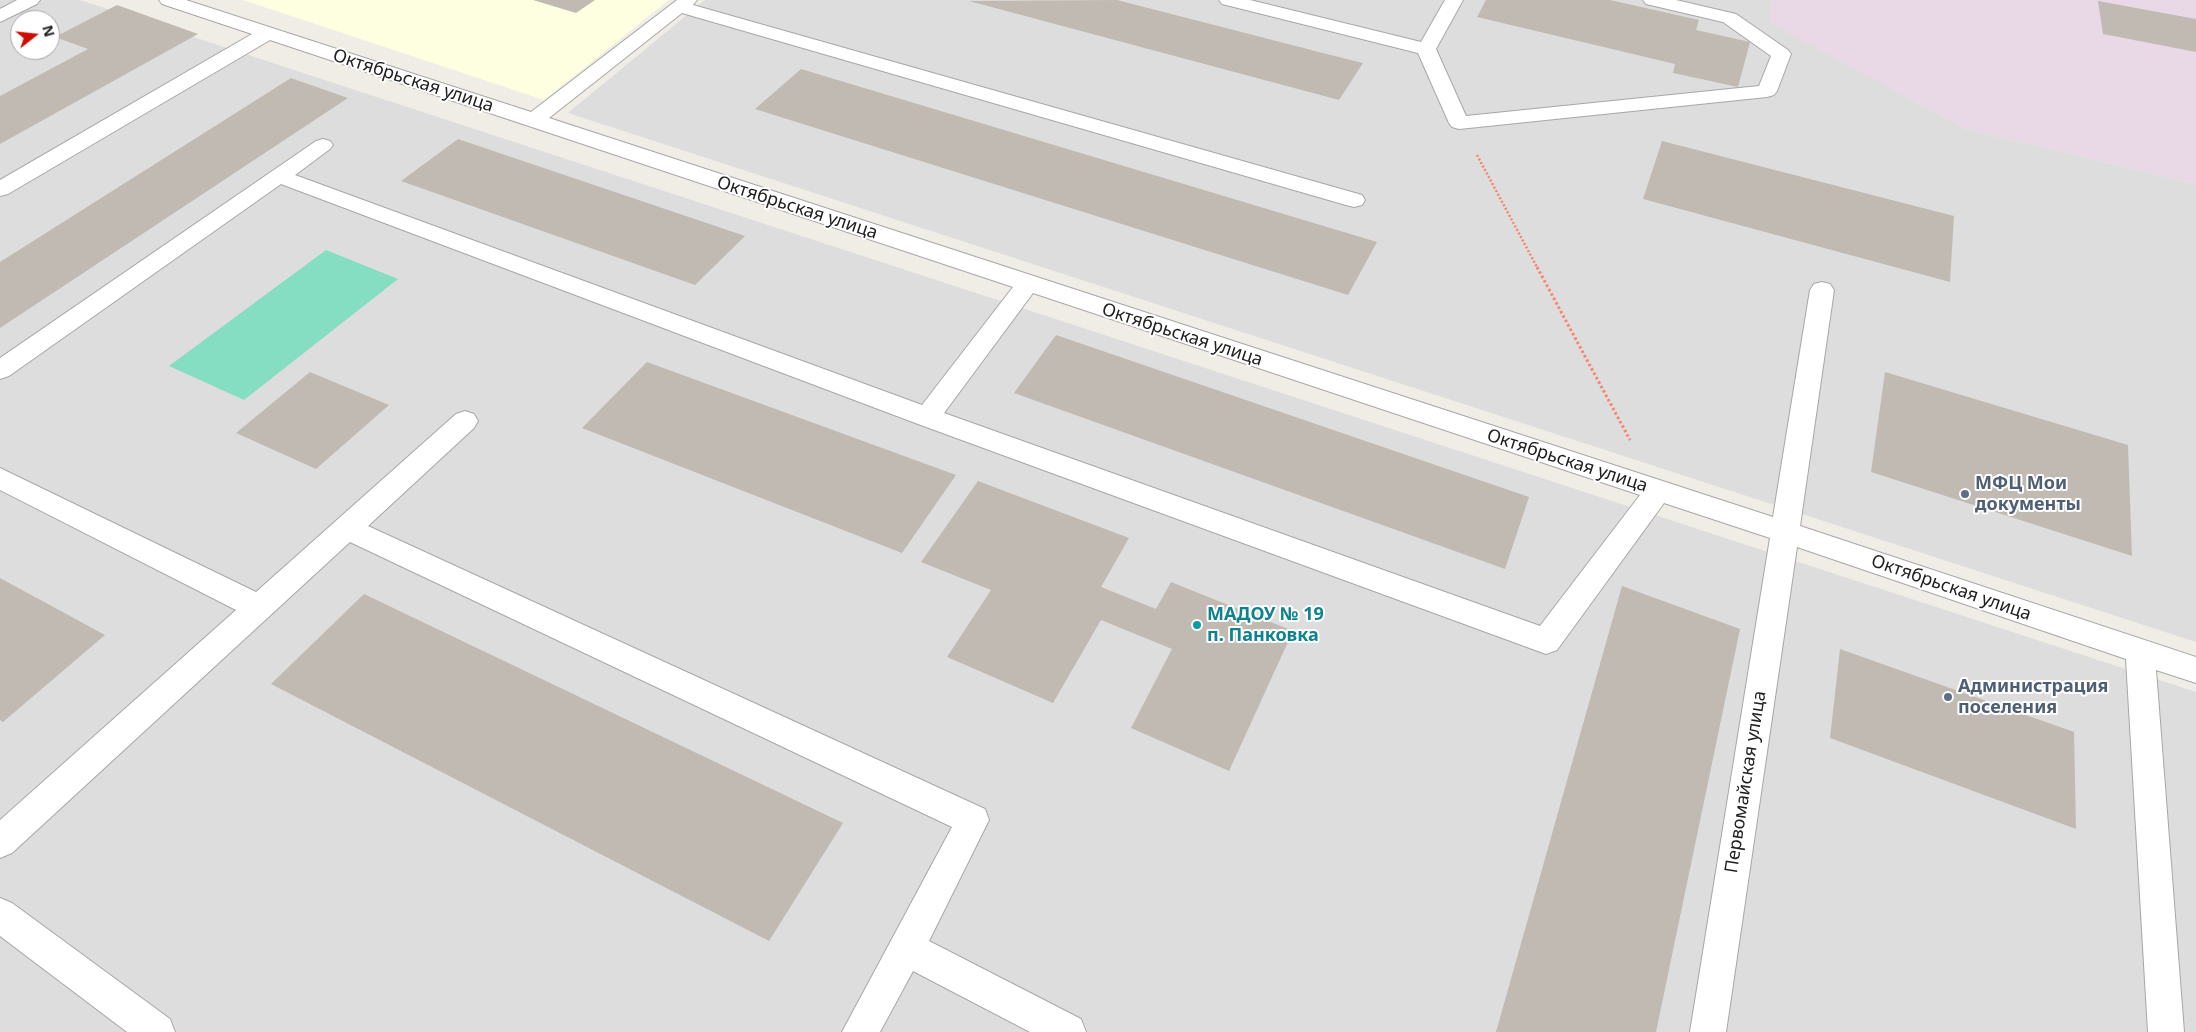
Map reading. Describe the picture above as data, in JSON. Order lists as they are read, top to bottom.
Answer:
{
  "streets": {
    "street": ["Октябрьская улица", "Первомайская улица"]
  },
  "crossings": [
    ["Октябрьская улица", "Первомайская улица"]
  ],
  "places": ["МФЦ Мои документы", "МАДОУ № 19 п. Панковка", "Администрация поселения"],
  "north": "right"
}
